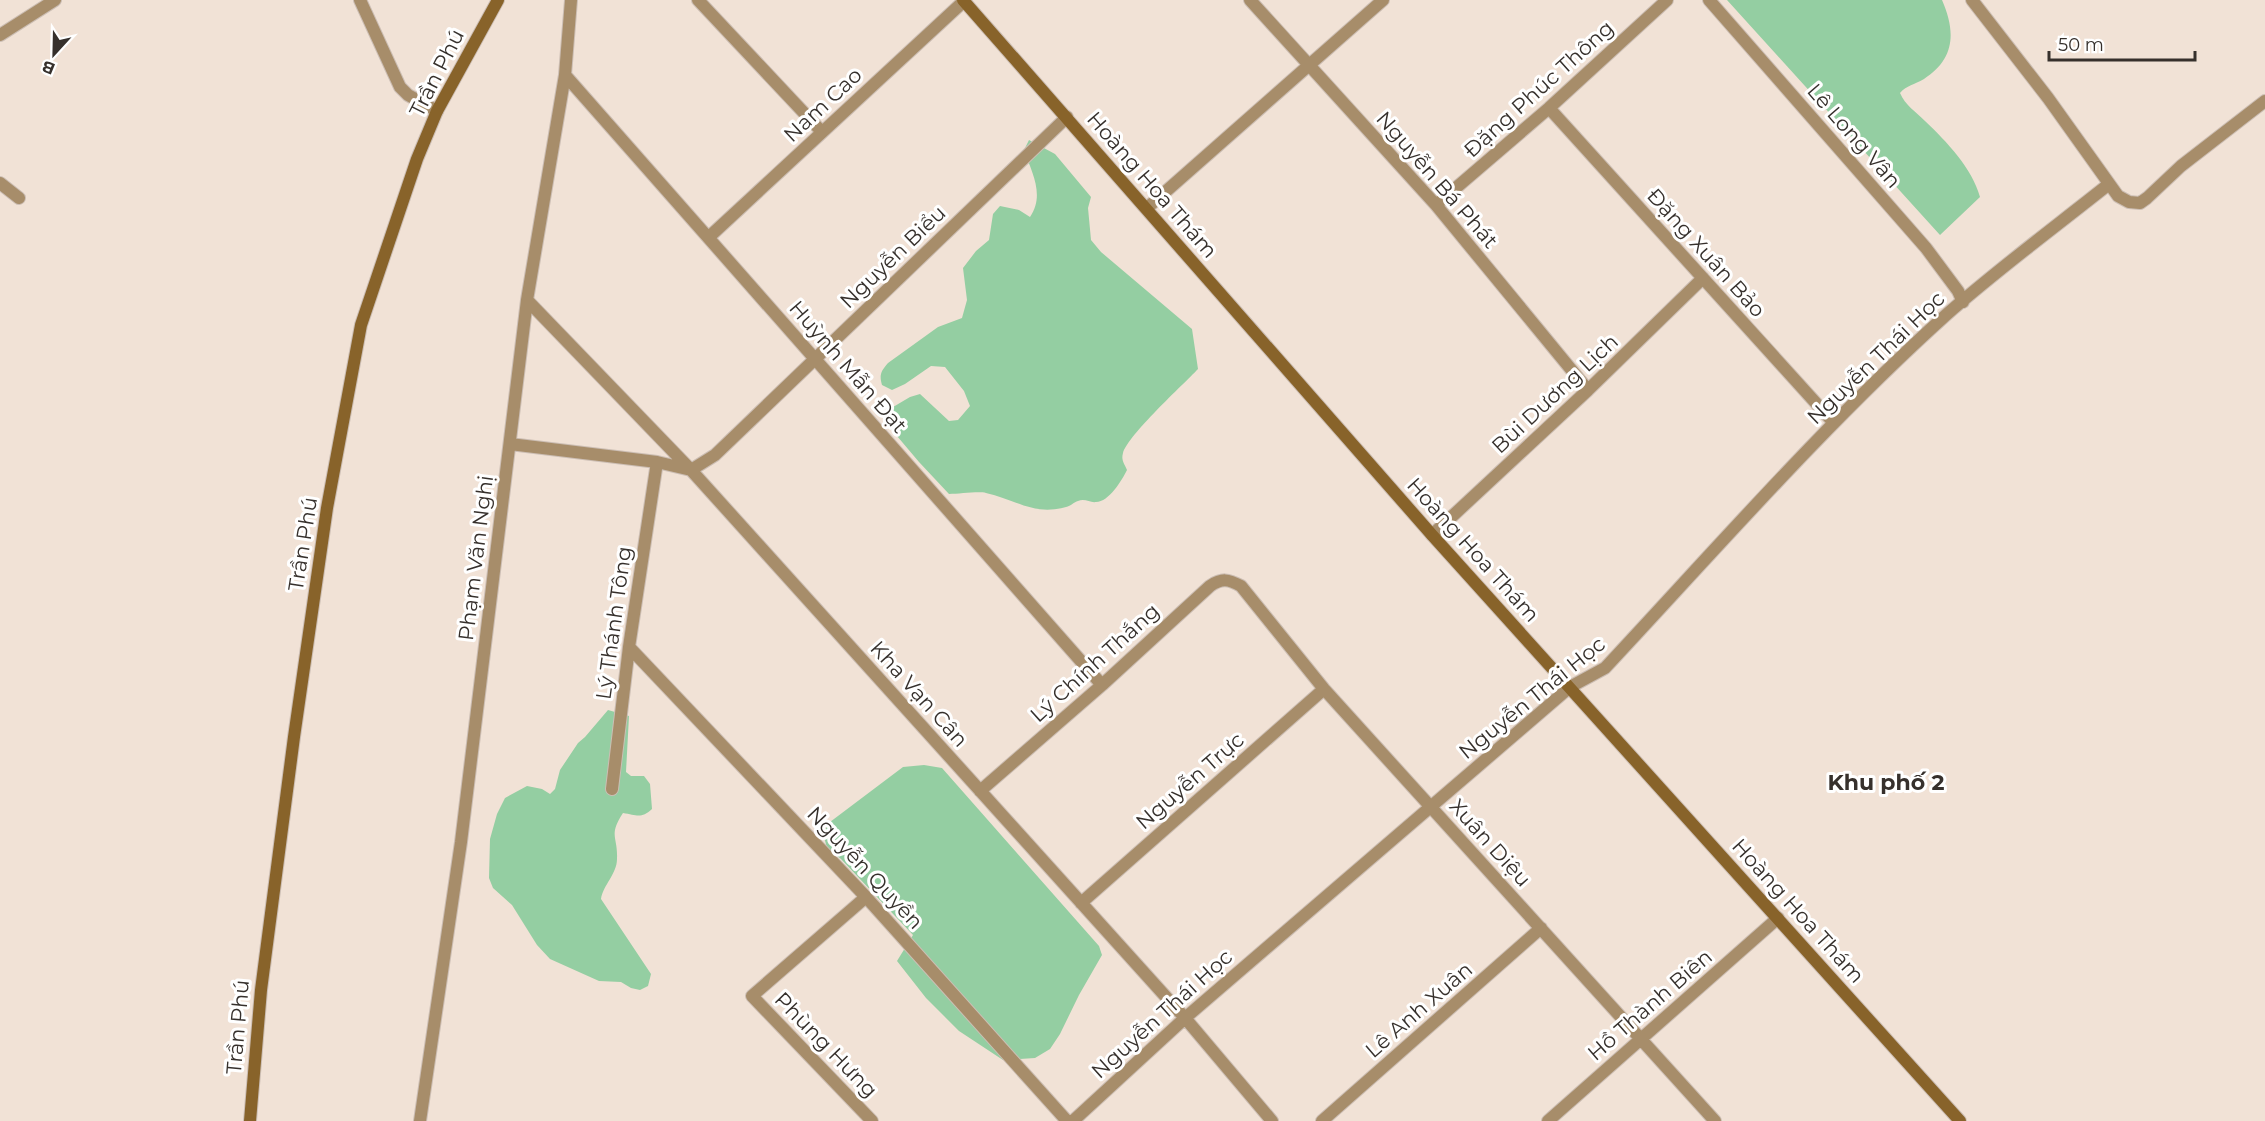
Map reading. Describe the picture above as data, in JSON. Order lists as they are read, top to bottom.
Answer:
{
  "streets": {
    "street": [
      "Trần Phú",
      "Đặng Phúc Thông",
      "Nam Cao",
      "Lê Long Vân",
      "Nguyễn Bá Phát",
      "Hoàng Hoa Thám",
      "Đặng Xuân Bảo",
      "Nguyễn Biểu",
      "Nguyễn Thái Học",
      "Huỳnh Mẫn Đạt",
      "Bùi Dương Lịch",
      "Phạm Văn Nghị",
      "Lý Thánh Tông",
      "Lý Chính Thắng",
      "Kha Vạn Cân",
      "Nguyễn Trực",
      "Xuân Diệu",
      "Nguyễn Quyền",
      "Hồ Thành Biên",
      "Lê Anh Xuân",
      "Phùng Hưng"
    ]
  },
  "crossings": [
    ["Đặng Phúc Thông", "Nguyễn Bá Phát"],
    ["Đặng Phúc Thông", "Đặng Xuân Bảo"],
    ["Nam Cao", "Hoàng Hoa Thám"],
    ["Nam Cao", "Huỳnh Mẫn Đạt"],
    ["Lê Long Vân", "Nguyễn Thái Học"],
    ["Nguyễn Bá Phát", "Bùi Dương Lịch"],
    ["Hoàng Hoa Thám", "Nguyễn Biểu"],
    ["Hoàng Hoa Thám", "Nguyễn Thái Học"],
    ["Hoàng Hoa Thám", "Bùi Dương Lịch"],
    ["Hoàng Hoa Thám", "Hồ Thành Biên"],
    ["Đặng Xuân Bảo", "Nguyễn Thái Học"],
    ["Đặng Xuân Bảo", "Bùi Dương Lịch"],
    ["Nguyễn Biểu", "Huỳnh Mẫn Đạt"],
    ["Nguyễn Biểu", "Kha Vạn Cân"],
    ["Nguyễn Thái Học", "Kha Vạn Cân"],
    ["Nguyễn Thái Học", "Xuân Diệu"],
    ["Huỳnh Mẫn Đạt", "Phạm Văn Nghị"],
    ["Huỳnh Mẫn Đạt", "Lý Chính Thắng"],
    ["Phạm Văn Nghị", "Kha Vạn Cân"],
    ["Lý Thánh Tông", "Nguyễn Quyền"],
    ["Lý Chính Thắng", "Kha Vạn Cân"],
    ["Lý Chính Thắng", "Xuân Diệu"],
    ["Kha Vạn Cân", "Nguyễn Trực"],
    ["Nguyễn Trực", "Xuân Diệu"],
    ["Xuân Diệu", "Hồ Thành Biên"],
    ["Xuân Diệu", "Lê Anh Xuân"],
    ["Nguyễn Quyền", "Phùng Hưng"]
  ],
  "districts": ["Khu phố 2"],
  "scale_bar": "50 m",
  "north": "bottom"
}
